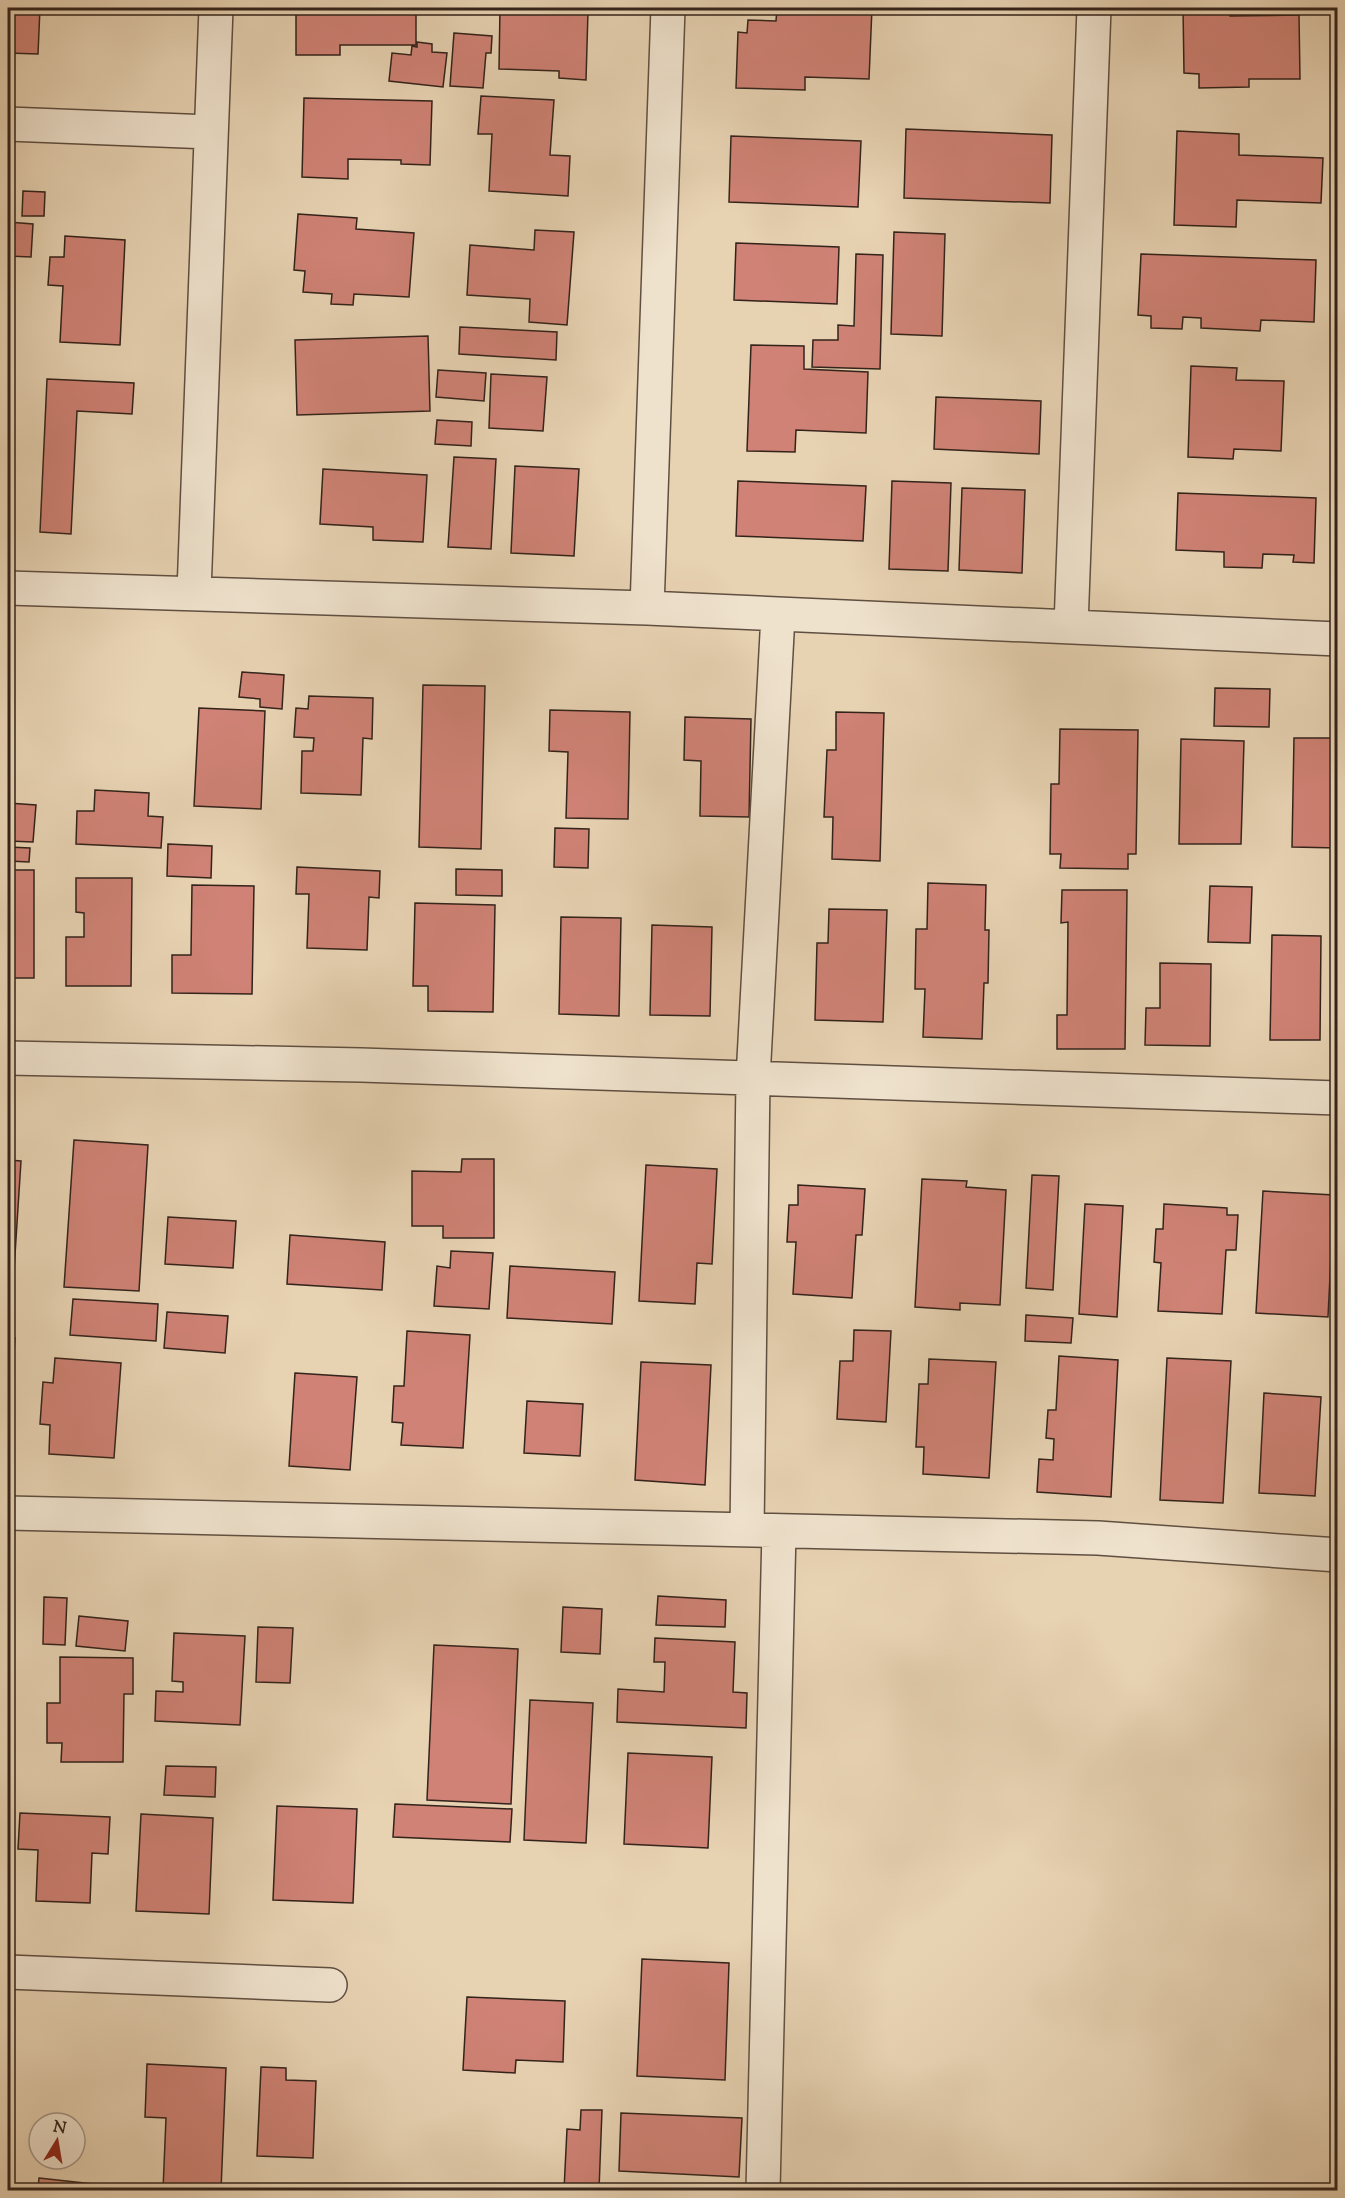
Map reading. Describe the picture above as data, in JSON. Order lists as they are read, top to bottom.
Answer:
{
  "north": "top"
}
